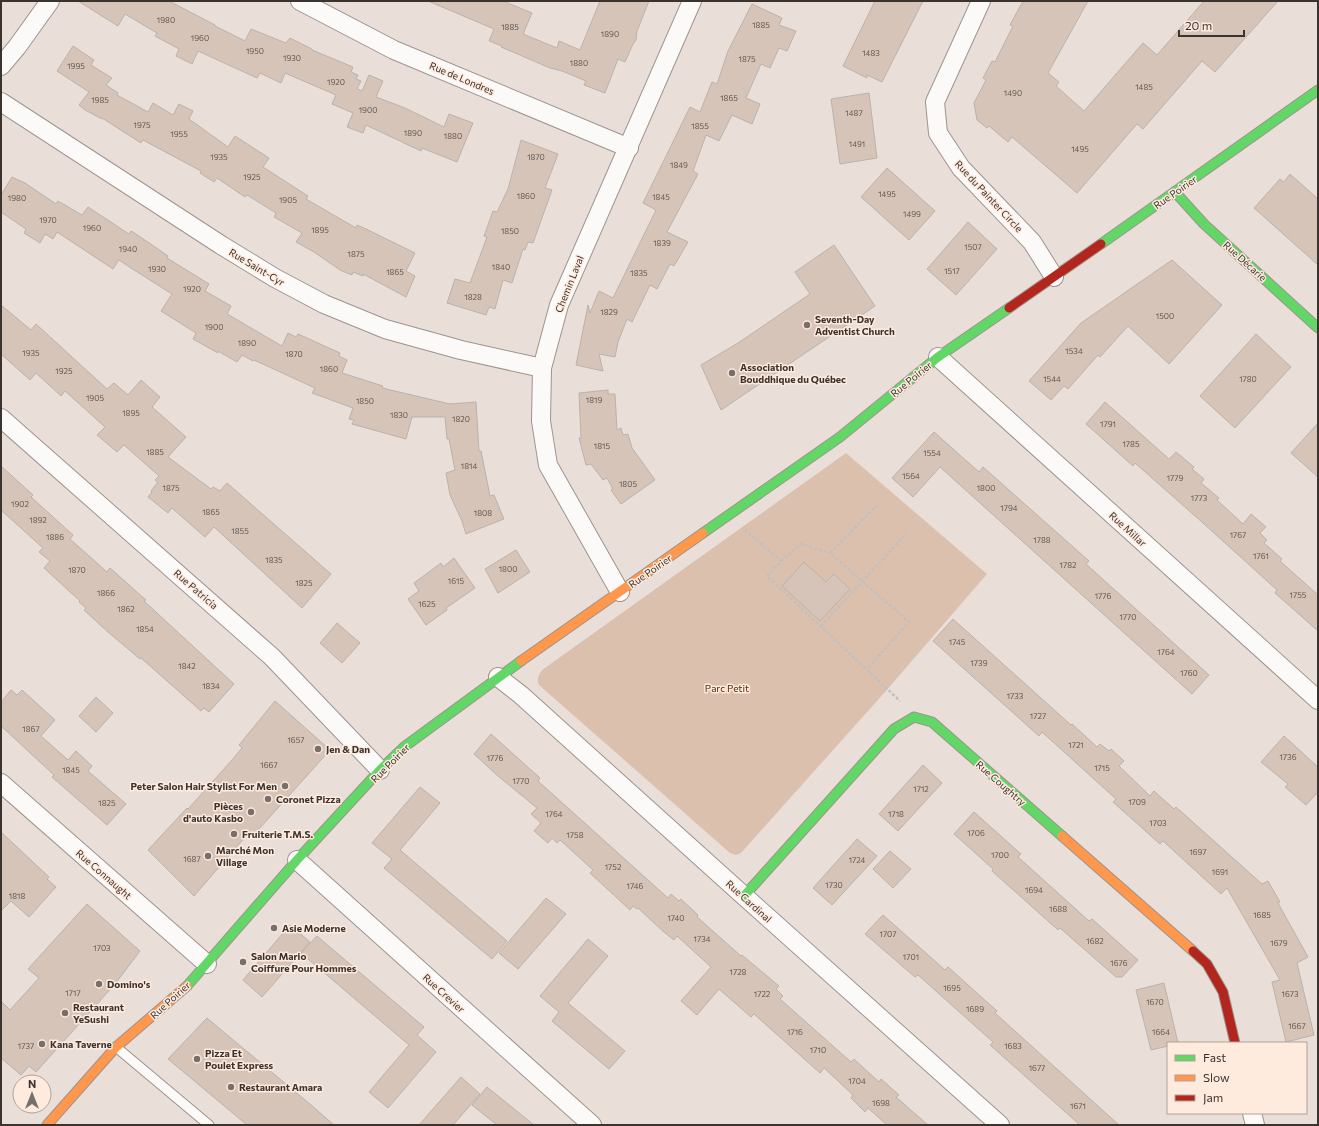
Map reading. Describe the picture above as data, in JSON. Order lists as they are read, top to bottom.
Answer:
{
  "streets": {
    "street": [
      "Rue de Londres",
      "Rue Poirier",
      "Rue du Painter Circle",
      "Rue Décarie",
      "Rue Saint-Cyr",
      "Chemin Laval",
      "Rue Millar",
      "Rue Patricia",
      "Rue Coughtry",
      "Rue Connaught",
      "Rue Cardinal",
      "Rue Crevier"
    ]
  },
  "crossings": [
    ["Rue de Londres", "Chemin Laval"],
    ["Rue Poirier", "Rue du Painter Circle"],
    ["Rue Poirier", "Rue Décarie"],
    ["Rue Poirier", "Chemin Laval"],
    ["Rue Poirier", "Rue Millar"],
    ["Rue Poirier", "Rue Patricia"],
    ["Rue Poirier", "Rue Connaught"],
    ["Rue Poirier", "Rue Cardinal"],
    ["Rue Poirier", "Rue Crevier"],
    ["Rue Saint-Cyr", "Chemin Laval"]
  ],
  "parks": ["Parc Petit"],
  "places": [
    "Seventh-Day Adventist Church",
    "Association Bouddhique du Québec",
    "Jen & Dan",
    "Peter Salon Hair Stylist For Men",
    "Coronet Pizza",
    "Pièces d'auto Kasbo",
    "Fruiterie T.M.S.",
    "Marché Mon Village",
    "Asie Moderne",
    "Salon Mario Coiffure Pour Hommes",
    "Domino's",
    "Restaurant YeSushi",
    "Kana Taverne",
    "Pizza Et Poulet Express",
    "Restaurant Amara"
  ],
  "house_numbers": [
    "1980",
    "1885",
    "1885",
    "1890",
    "1960",
    "1950",
    "1483",
    "1930",
    "1875",
    "1880",
    "1995",
    "1920",
    "1485",
    "1490",
    "1865",
    "1985",
    "1900",
    "1487",
    "1975",
    "1855",
    "1890",
    "1955",
    "1880",
    "1491",
    "1495",
    "1935",
    "1870",
    "1849",
    "1925",
    "1495",
    "1860",
    "1845",
    "1980",
    "1905",
    "1499",
    "1970",
    "1960",
    "1895",
    "1850",
    "1839",
    "1507",
    "1940",
    "1875",
    "1840",
    "1930",
    "1517",
    "1865",
    "1835",
    "1920",
    "1828",
    "1829",
    "1500",
    "1900",
    "1890",
    "1534",
    "1935",
    "1870",
    "1860",
    "1925",
    "1544",
    "1780",
    "1905",
    "1819",
    "1850",
    "1895",
    "1830",
    "1820",
    "1791",
    "1785",
    "1815",
    "1885",
    "1554",
    "1814",
    "1564",
    "1779",
    "1805",
    "1875",
    "1800",
    "1773",
    "1902",
    "1794",
    "1865",
    "1808",
    "1892",
    "1855",
    "1767",
    "1886",
    "1788",
    "1761",
    "1835",
    "1782",
    "1800",
    "1870",
    "1615",
    "1825",
    "1866",
    "1755",
    "1776",
    "1625",
    "1862",
    "1770",
    "1854",
    "1745",
    "1764",
    "1739",
    "1842",
    "1760",
    "1834",
    "1733",
    "1727",
    "1867",
    "1657",
    "1721",
    "1736",
    "1776",
    "1667",
    "1715",
    "1845",
    "1770",
    "1712",
    "1709",
    "1825",
    "1764",
    "1718",
    "1703",
    "1706",
    "1758",
    "1697",
    "1700",
    "1687",
    "1724",
    "1752",
    "1691",
    "1730",
    "1746",
    "1694",
    "1818",
    "1688",
    "1685",
    "1740",
    "1707",
    "1734",
    "1682",
    "1679",
    "1703",
    "1701",
    "1676",
    "1728",
    "1695",
    "1717",
    "1722",
    "1673",
    "1670",
    "1689",
    "1667",
    "1716",
    "1664",
    "1737",
    "1683",
    "1710",
    "1677",
    "1704",
    "1698",
    "1671"
  ],
  "legend": ["Fast", "Slow", "Jam"],
  "scale_bar": "20 m",
  "north": "top"
}
